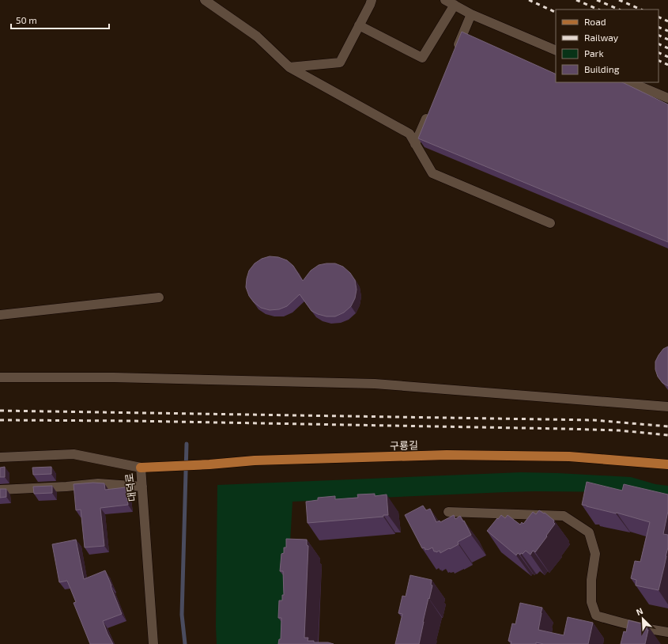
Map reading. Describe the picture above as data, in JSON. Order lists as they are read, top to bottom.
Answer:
{
  "streets": {
    "main road": ["구룡길"],
    "street": ["대덕로"]
  },
  "crossings": [
    ["구룡길", "대덕로"]
  ],
  "legend": [
    "Road",
    "Railway",
    "Park",
    "Building"
  ],
  "scale_bar": "50 m",
  "north": "top left"
}
